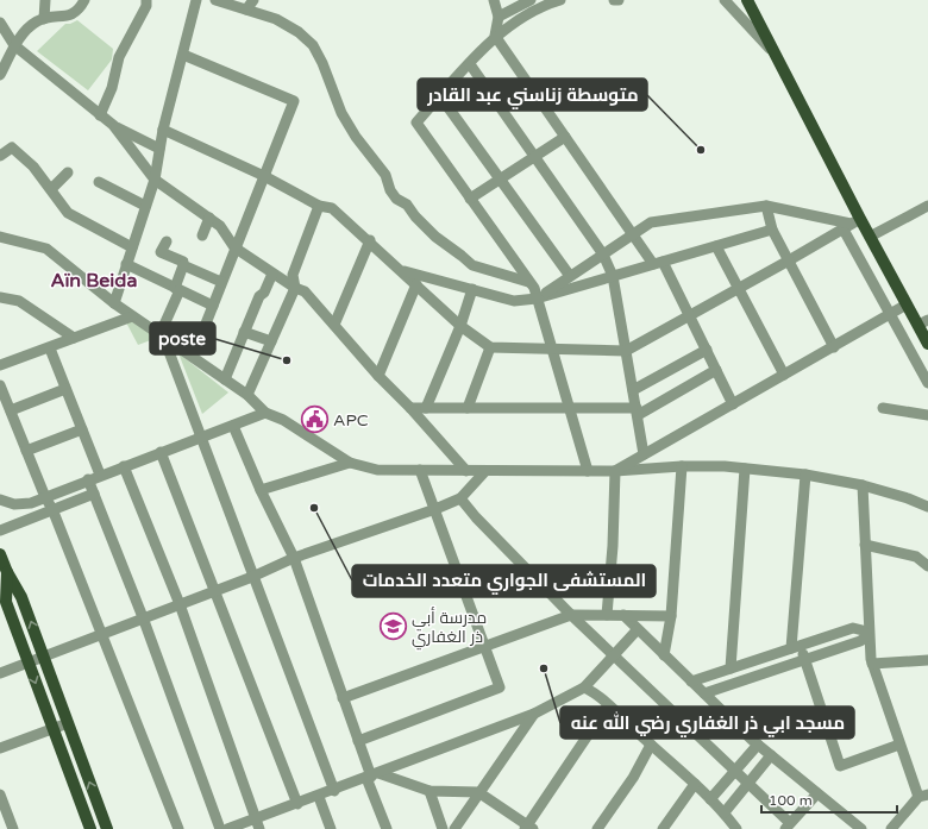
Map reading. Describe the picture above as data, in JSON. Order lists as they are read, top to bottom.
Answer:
{
  "districts": ["Aïn Beida"],
  "places": {
    "other": [
      "متوسطة زناسني عبد القادر",
      "poste",
      "المستشفى الجواري متعدد الخدمات",
      "مسجد ابي ذر الغفاري رضي الله عنه"
    ],
    "public building": ["APC"],
    "school or university": ["مدرسة أبي ذر الغفاري"]
  },
  "scale_bar": "100 m"
}
